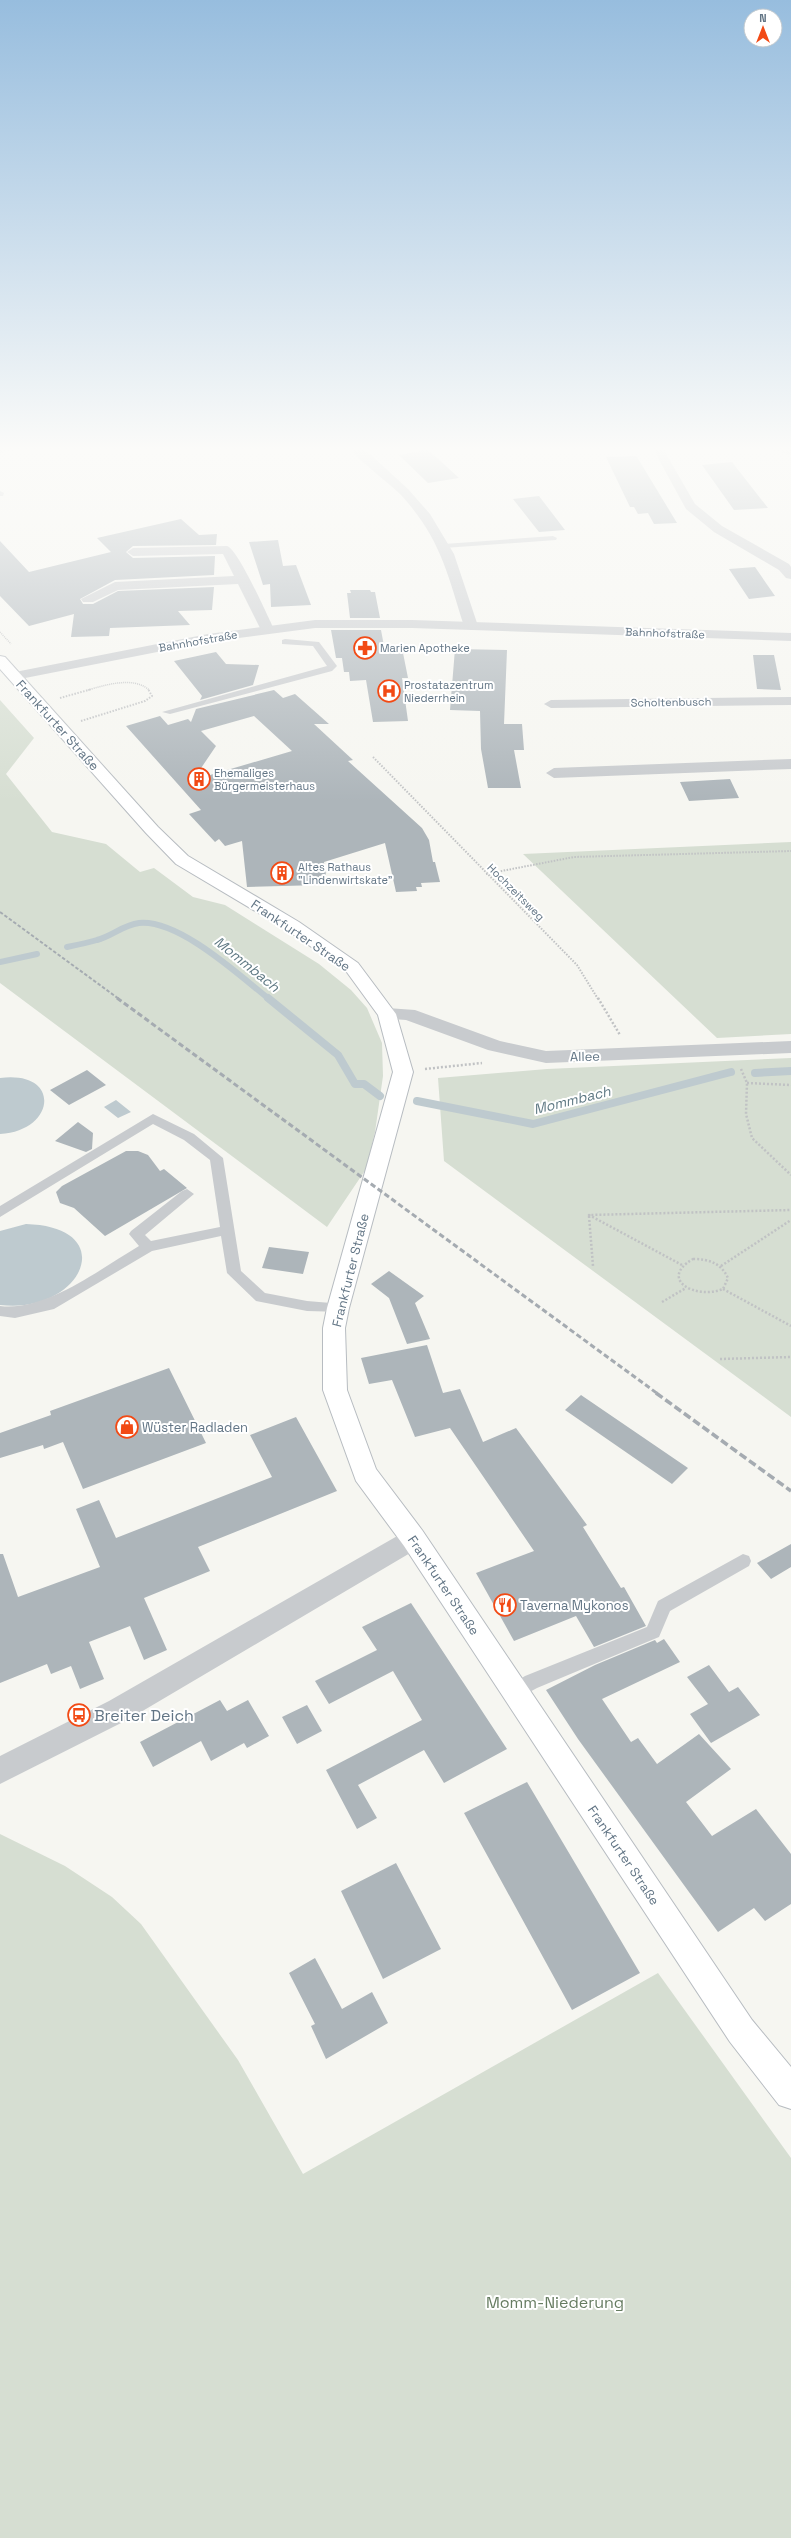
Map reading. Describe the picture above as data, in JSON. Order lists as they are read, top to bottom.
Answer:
{
  "streets": {
    "main road": ["Frankfurter Straße"],
    "street": ["Bahnhofstraße", "Scholtenbusch", "Allee"],
    "path": ["Hochzeitsweg"]
  },
  "crossings": [
    ["Bahnhofstraße", "Frankfurter Straße"],
    ["Frankfurter Straße", "Allee"],
    ["Hochzeitsweg", "Allee"]
  ],
  "water": ["Mommbach"],
  "parks": ["Momm-Niederung"],
  "places": {
    "pharmacy": ["Marien Apotheke"],
    "hospital": ["Prostatazentrum Niederrhein"],
    "building": ["Ehemaliges Bürgermeisterhaus", "Altes Rathaus \"Lindenwirtskate\""],
    "shop": ["Wüster Radladen"],
    "restaurant": ["Taverna Mykonos"],
    "bus stop": ["Breiter Deich"]
  },
  "north": "top"
}
